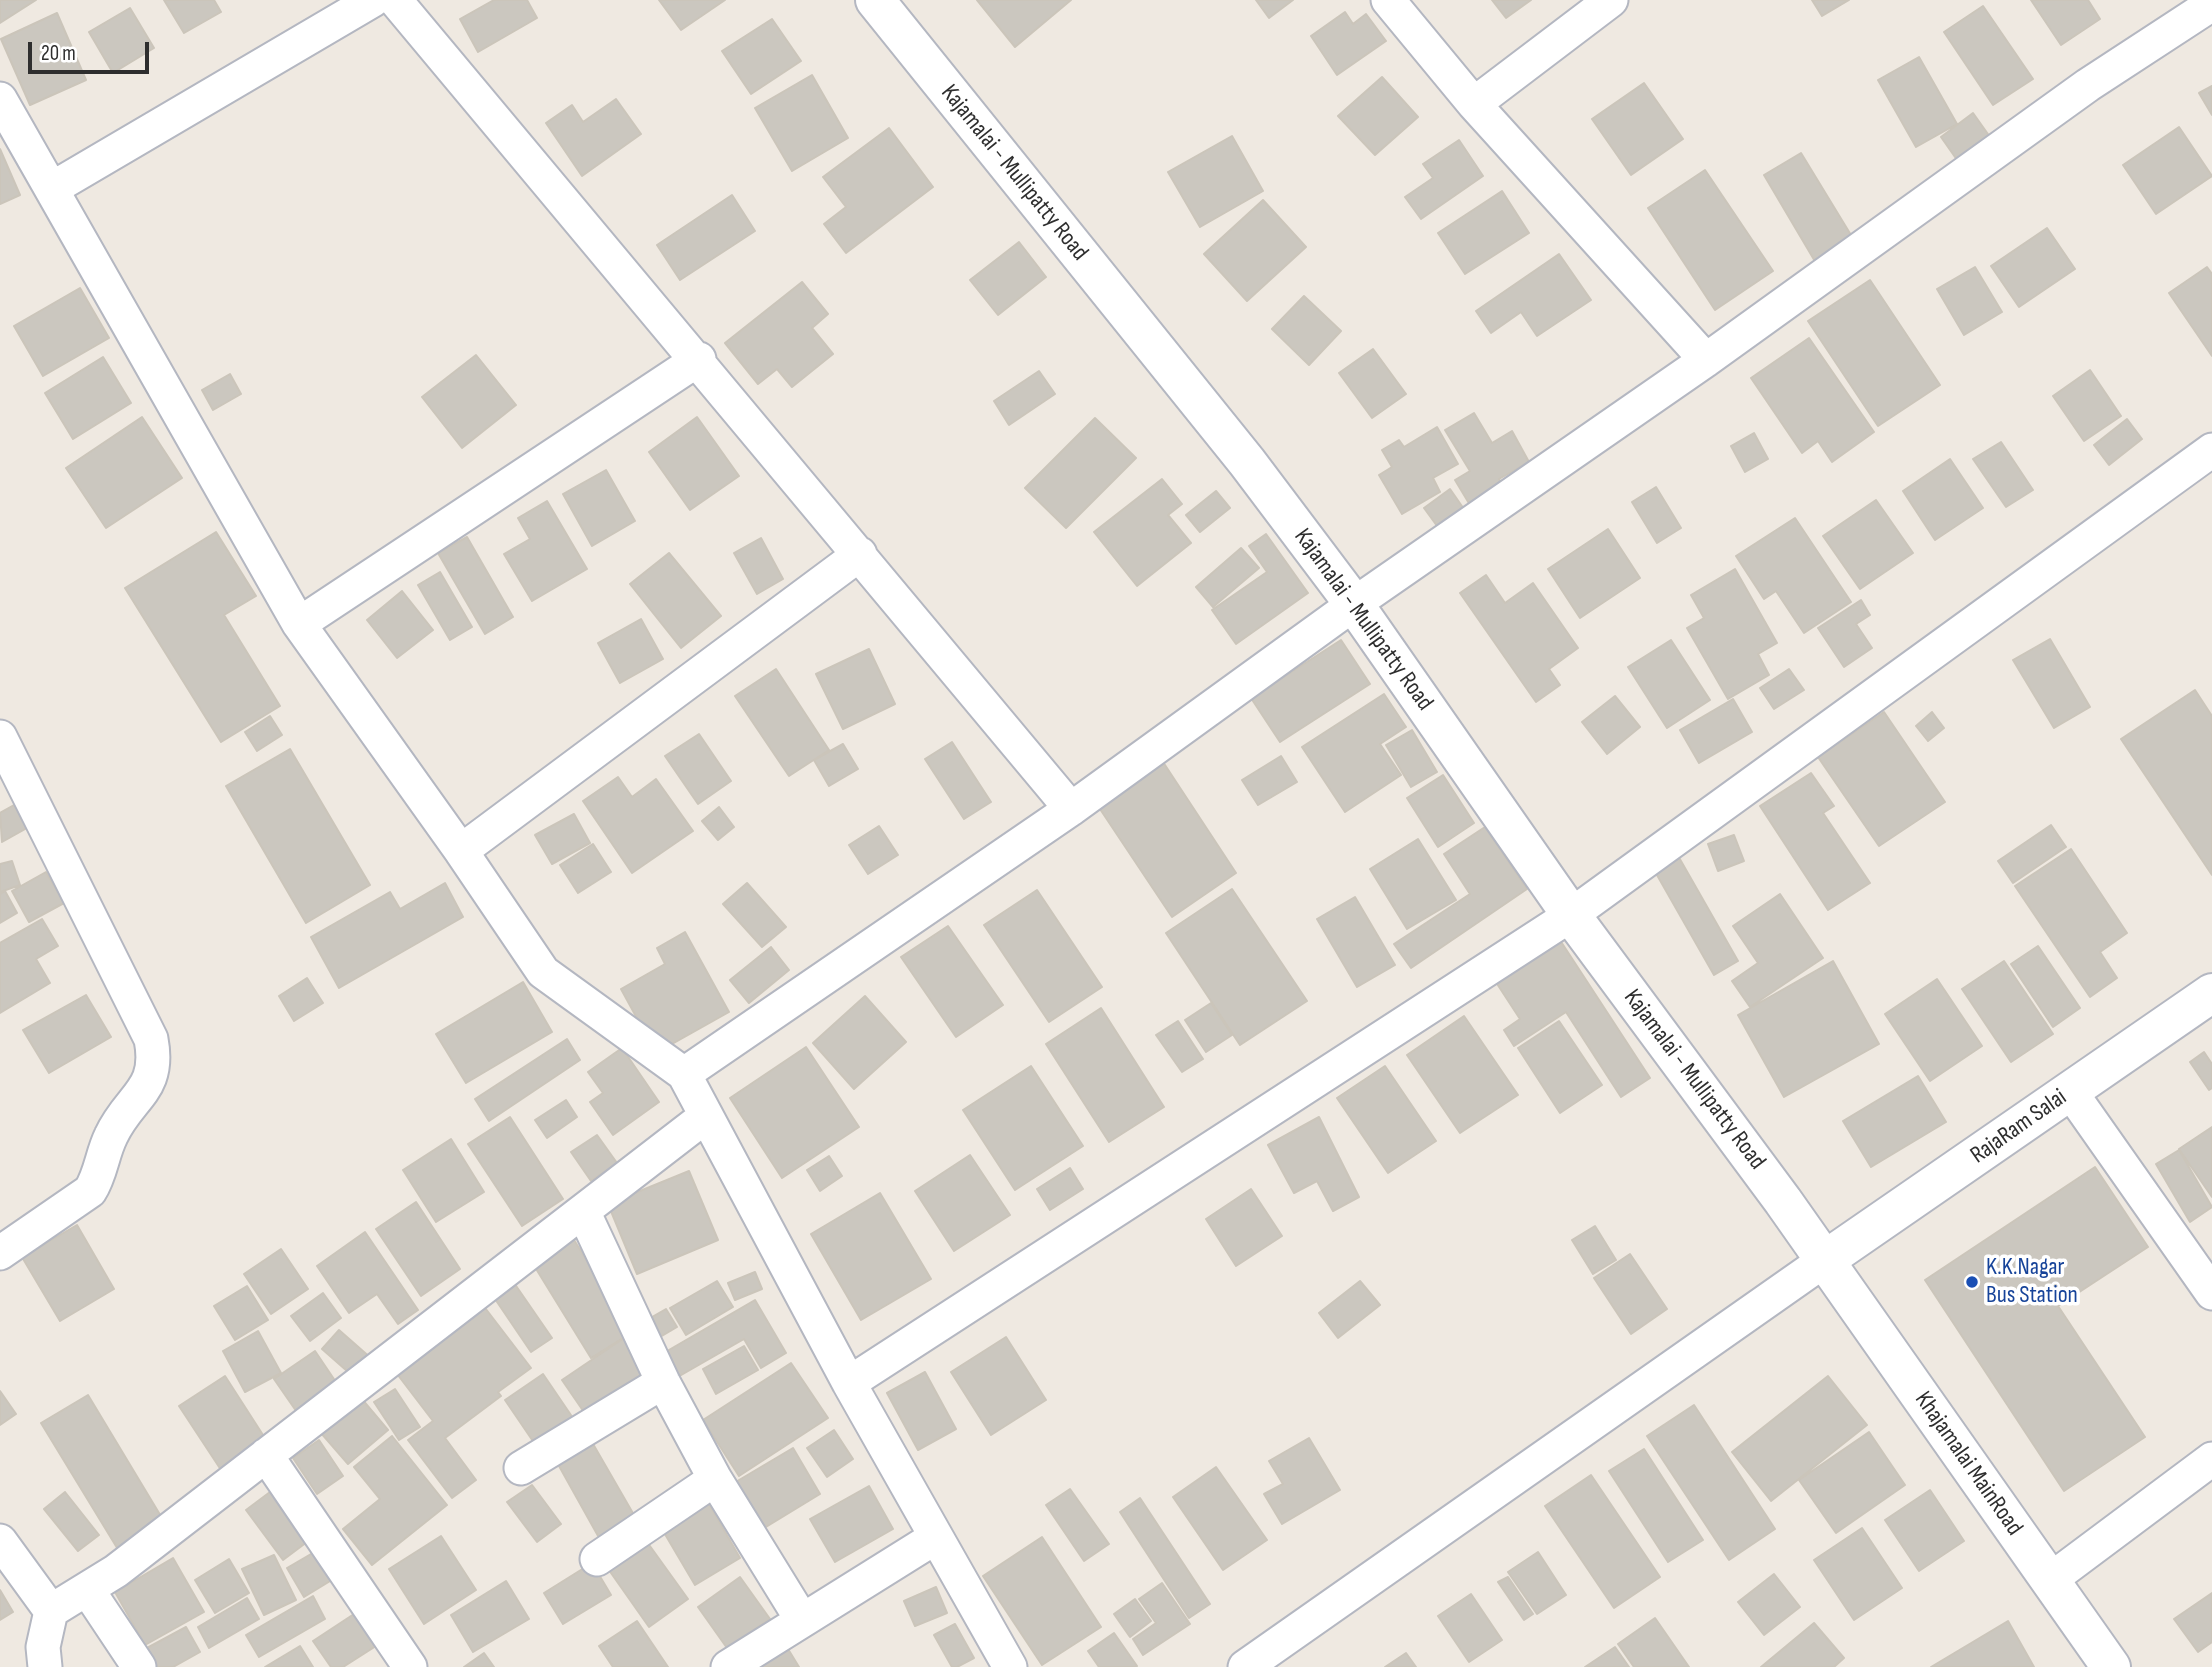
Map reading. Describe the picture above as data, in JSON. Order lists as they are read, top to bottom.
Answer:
{
  "streets": {
    "main road": ["Kajamalai - Mullipatty Road", "RajaRam Salai", "Khajamalai MainRoad"]
  },
  "crossings": [
    ["Kajamalai - Mullipatty Road", "RajaRam Salai"],
    ["Kajamalai - Mullipatty Road", "Khajamalai MainRoad"],
    ["RajaRam Salai", "Khajamalai MainRoad"]
  ],
  "places": ["K.K.Nagar Bus Station"],
  "scale_bar": "20 m"
}
